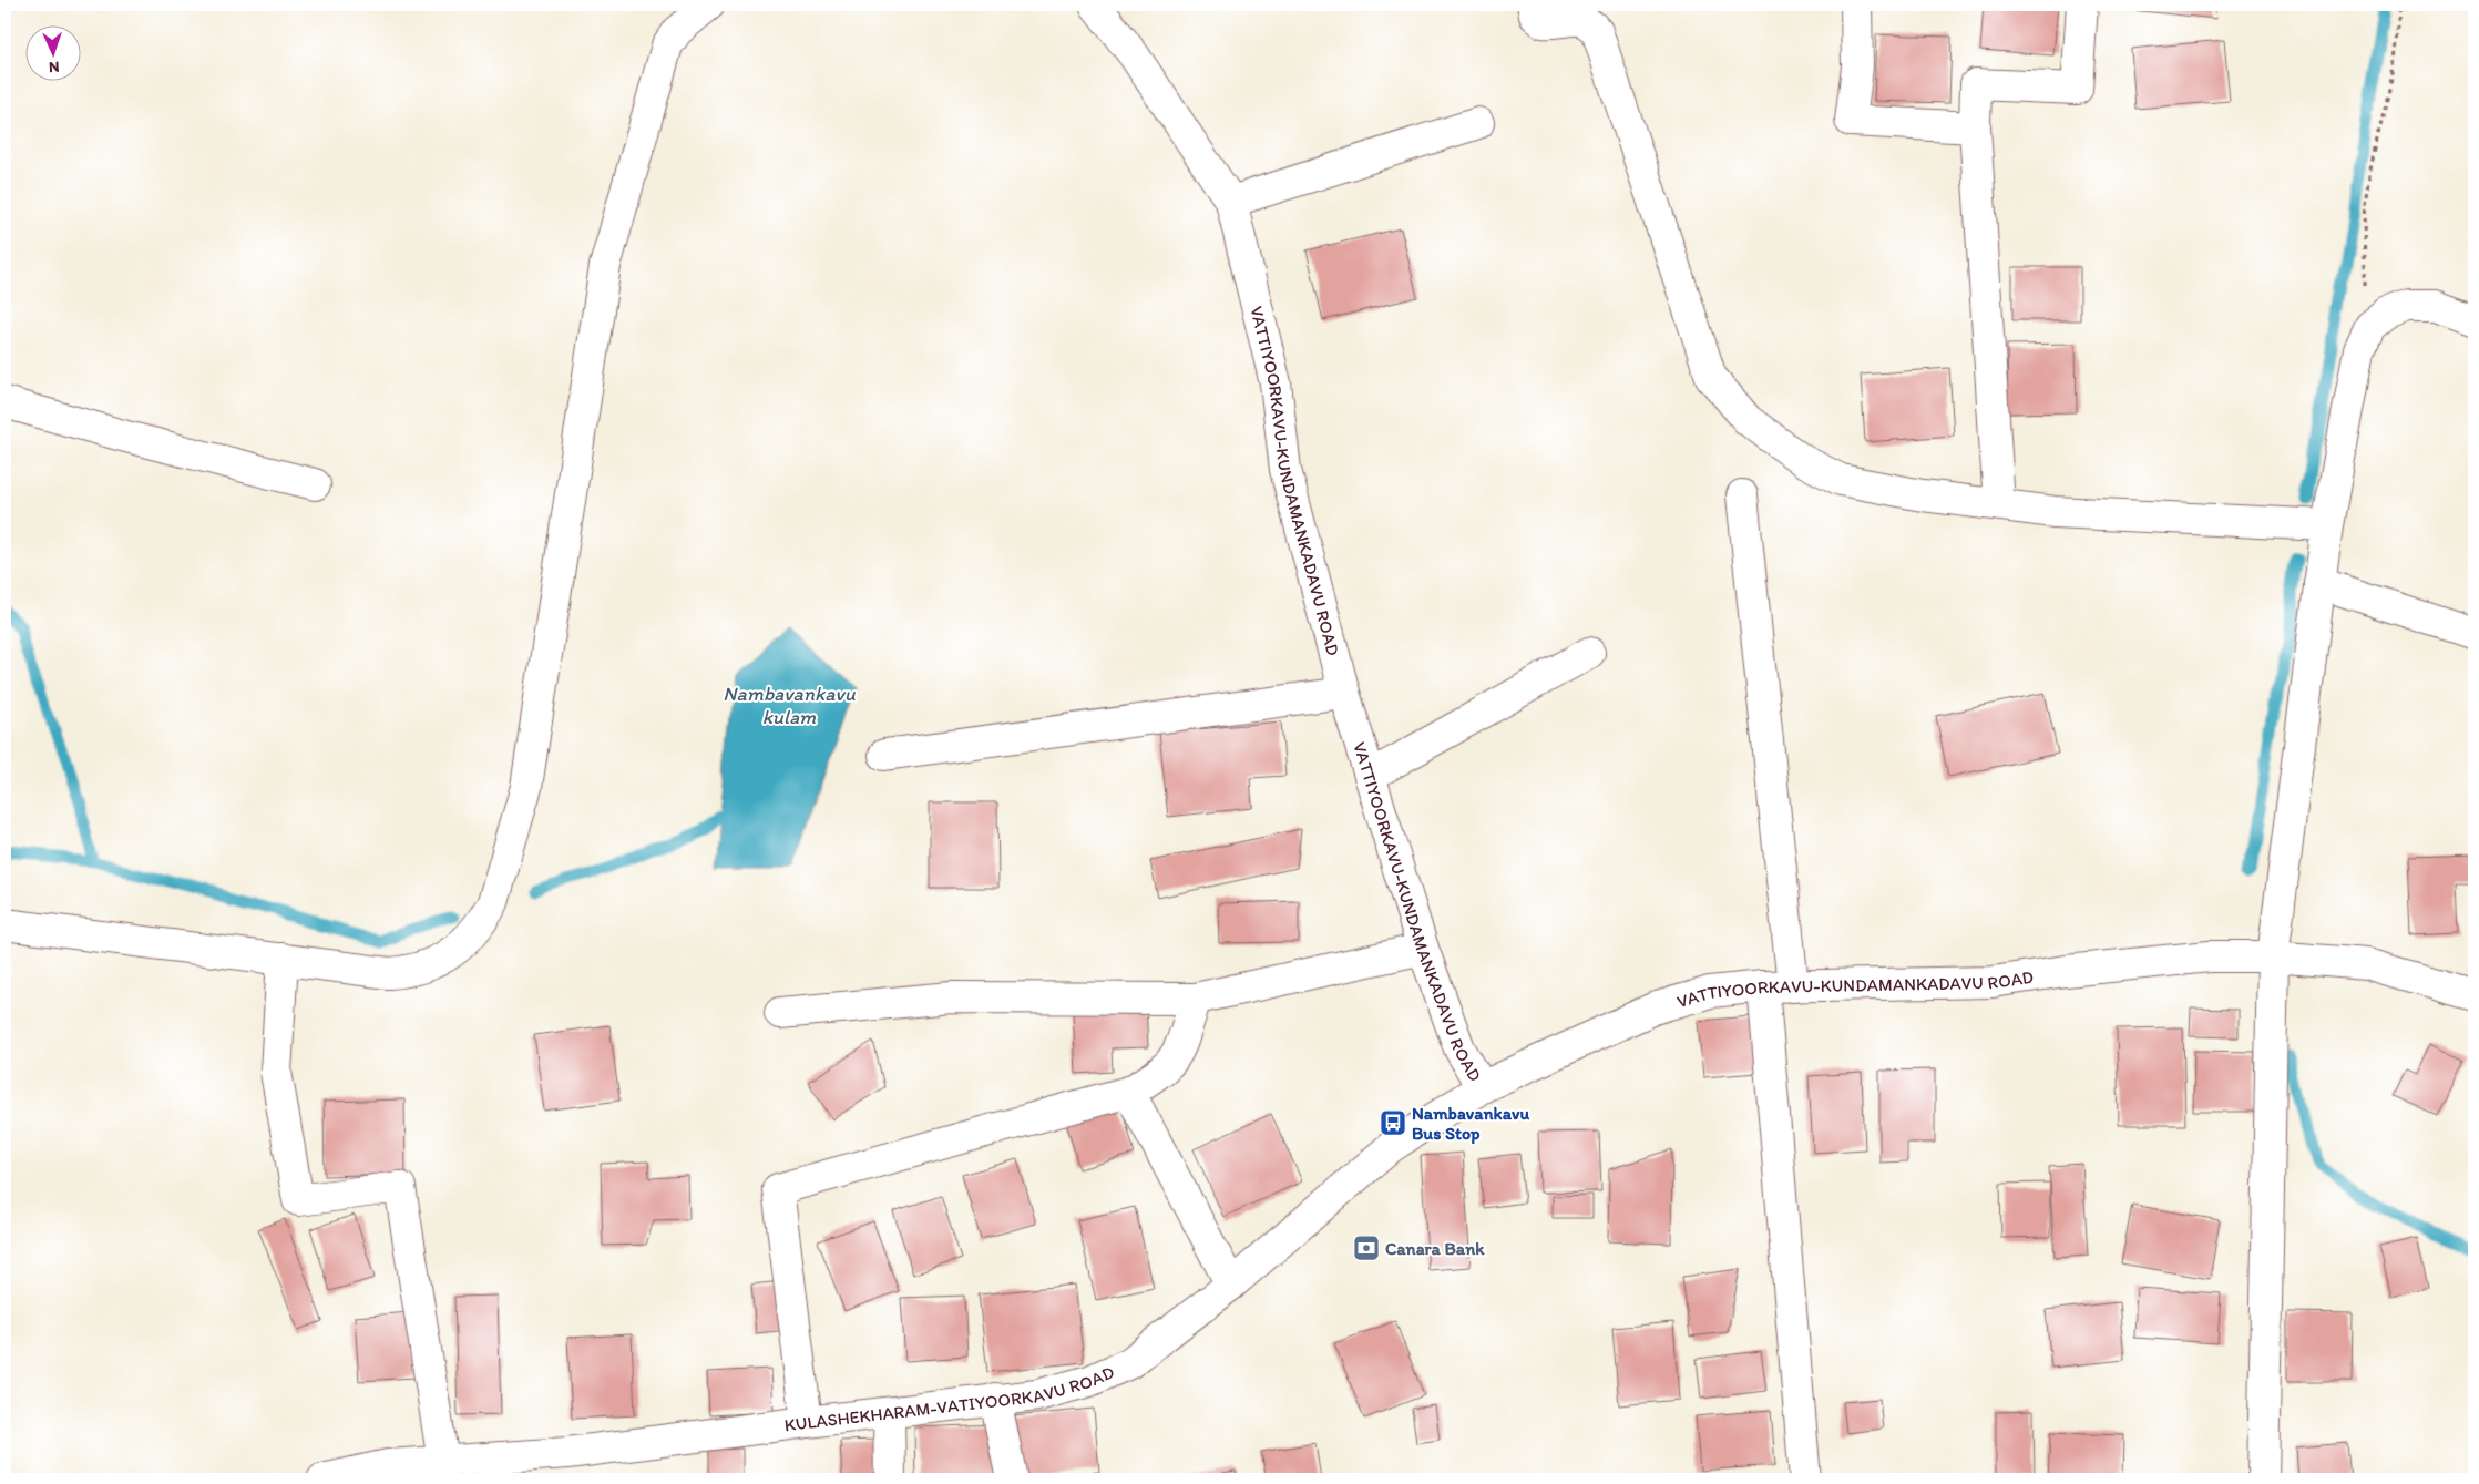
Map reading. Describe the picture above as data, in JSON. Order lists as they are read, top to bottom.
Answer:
{
  "streets": {
    "street": ["VATTIYOORKAVU-KUNDAMANKADAVU ROAD", "KULASHEKHARAM-VATIYOORKAVU ROAD"]
  },
  "crossings": [
    ["VATTIYOORKAVU-KUNDAMANKADAVU ROAD", "KULASHEKHARAM-VATIYOORKAVU ROAD"]
  ],
  "water": ["Nambavankavu kulam"],
  "places": {
    "bus stop": ["Nambavankavu Bus Stop"],
    "bank": ["Canara Bank"]
  },
  "north": "bottom"
}
